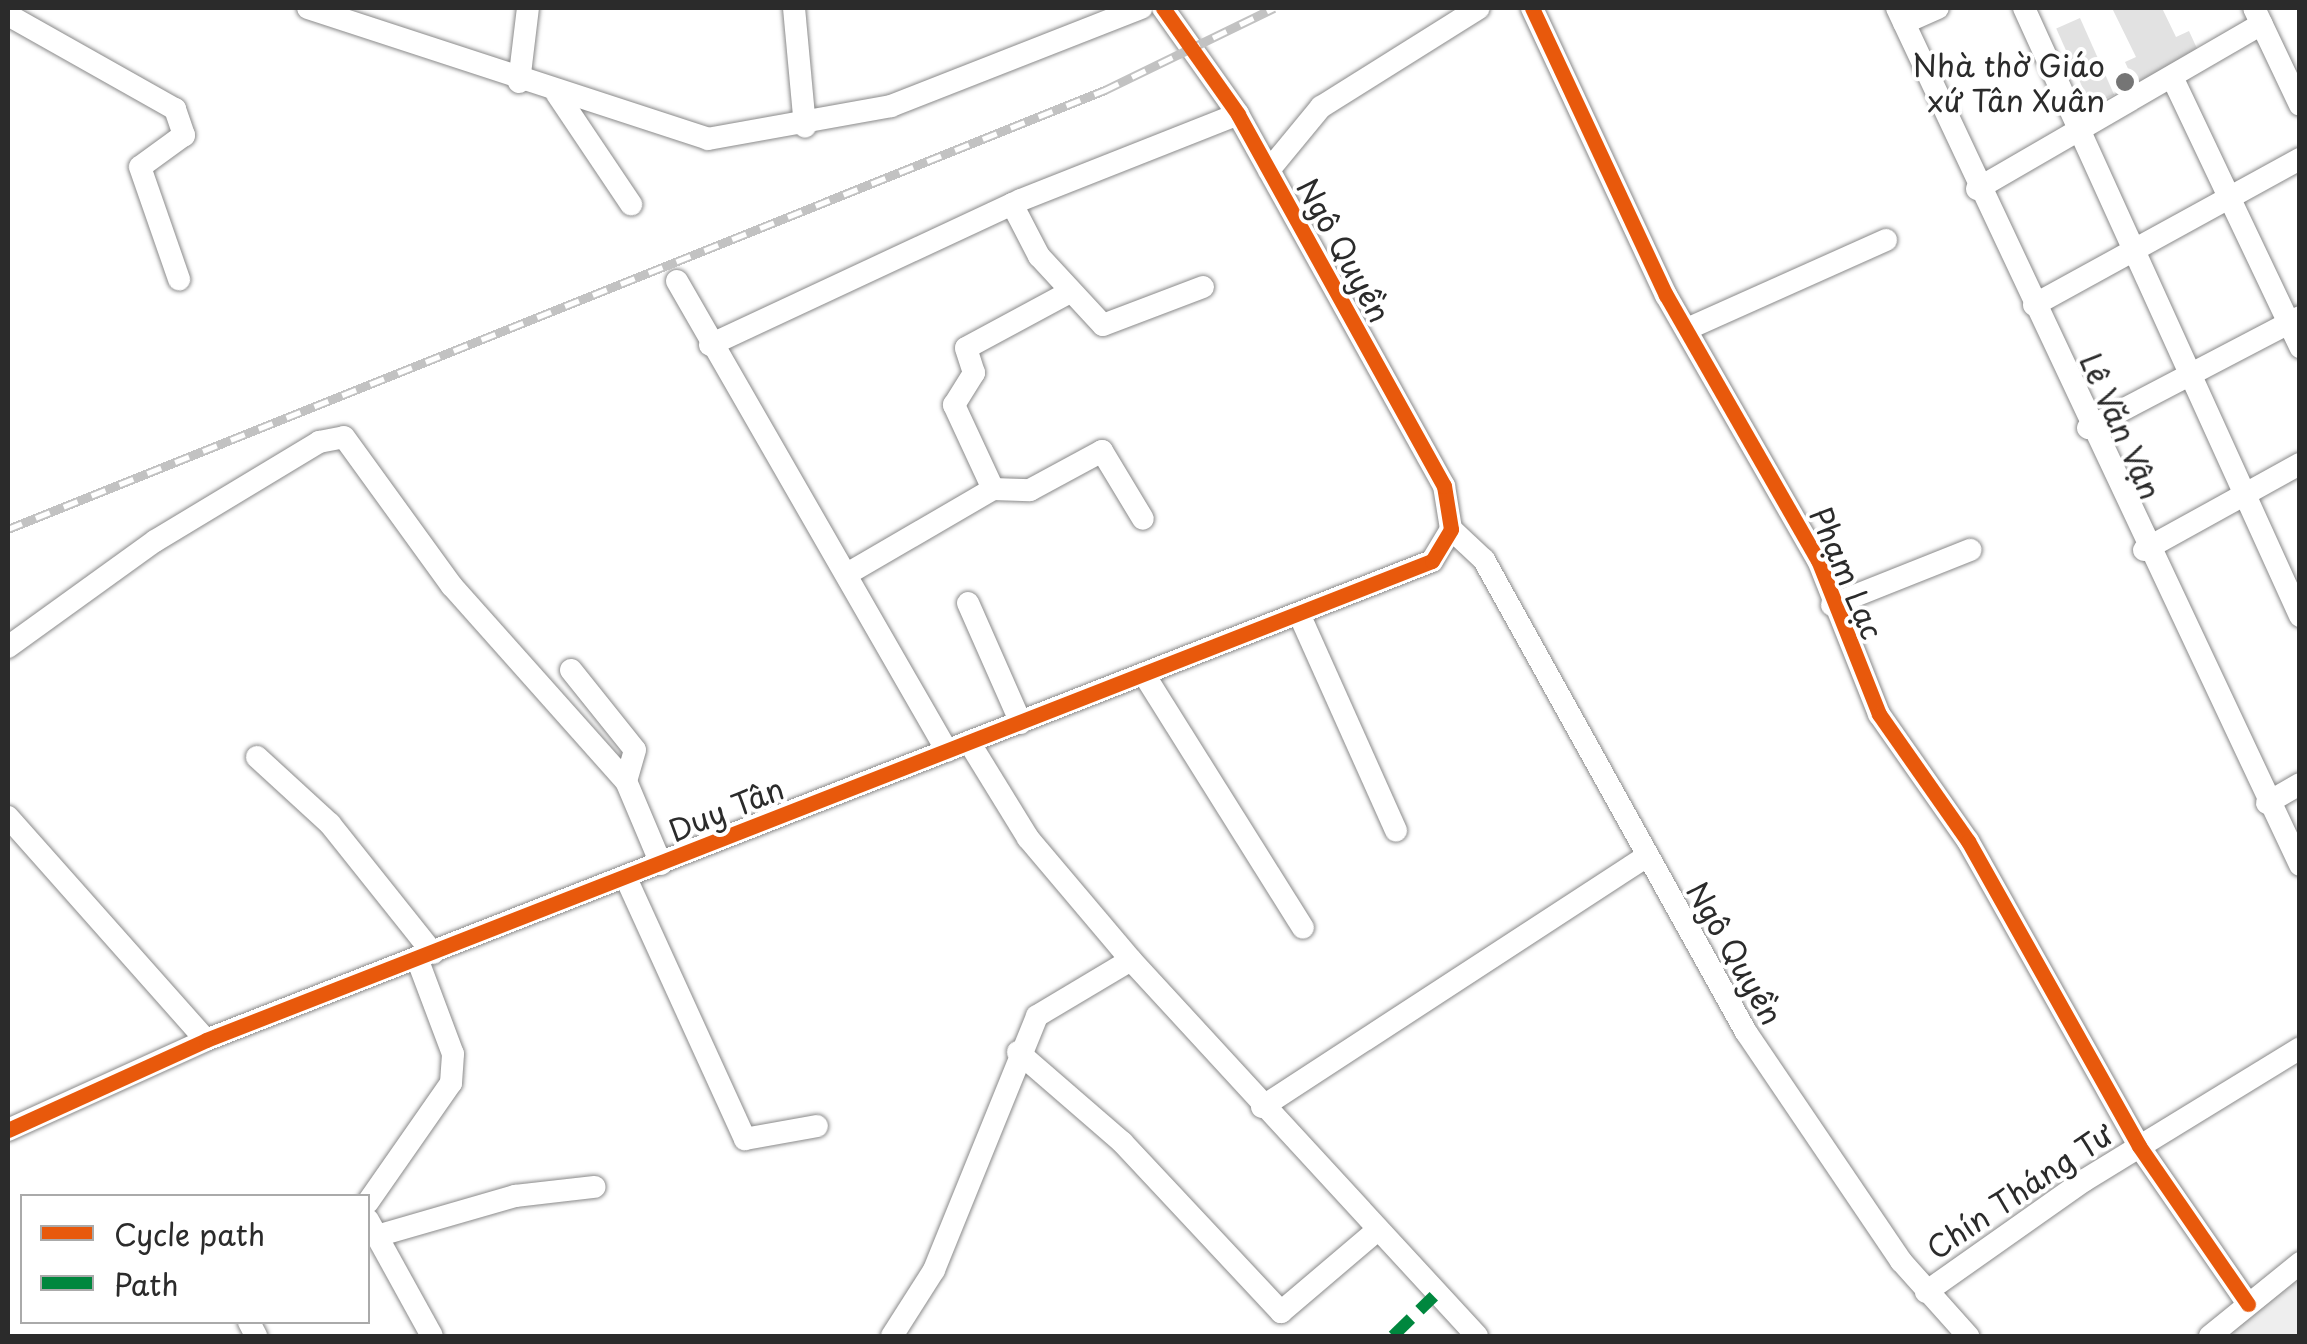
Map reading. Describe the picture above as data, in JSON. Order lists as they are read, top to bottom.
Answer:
{
  "streets": {
    "street": [
      "Ngô Quyền",
      "Lê Văn Vận",
      "Phạm Lạc",
      "Duy Tân",
      "Chín Tháng Tư"
    ]
  },
  "crossings": [
    ["Ngô Quyền", "Duy Tân"],
    ["Ngô Quyền", "Chín Tháng Tư"],
    ["Phạm Lạc", "Chín Tháng Tư"]
  ],
  "places": ["Nhà thờ Giáo xứ Tân Xuân"],
  "legend": ["Cycle path", "Path"]
}
